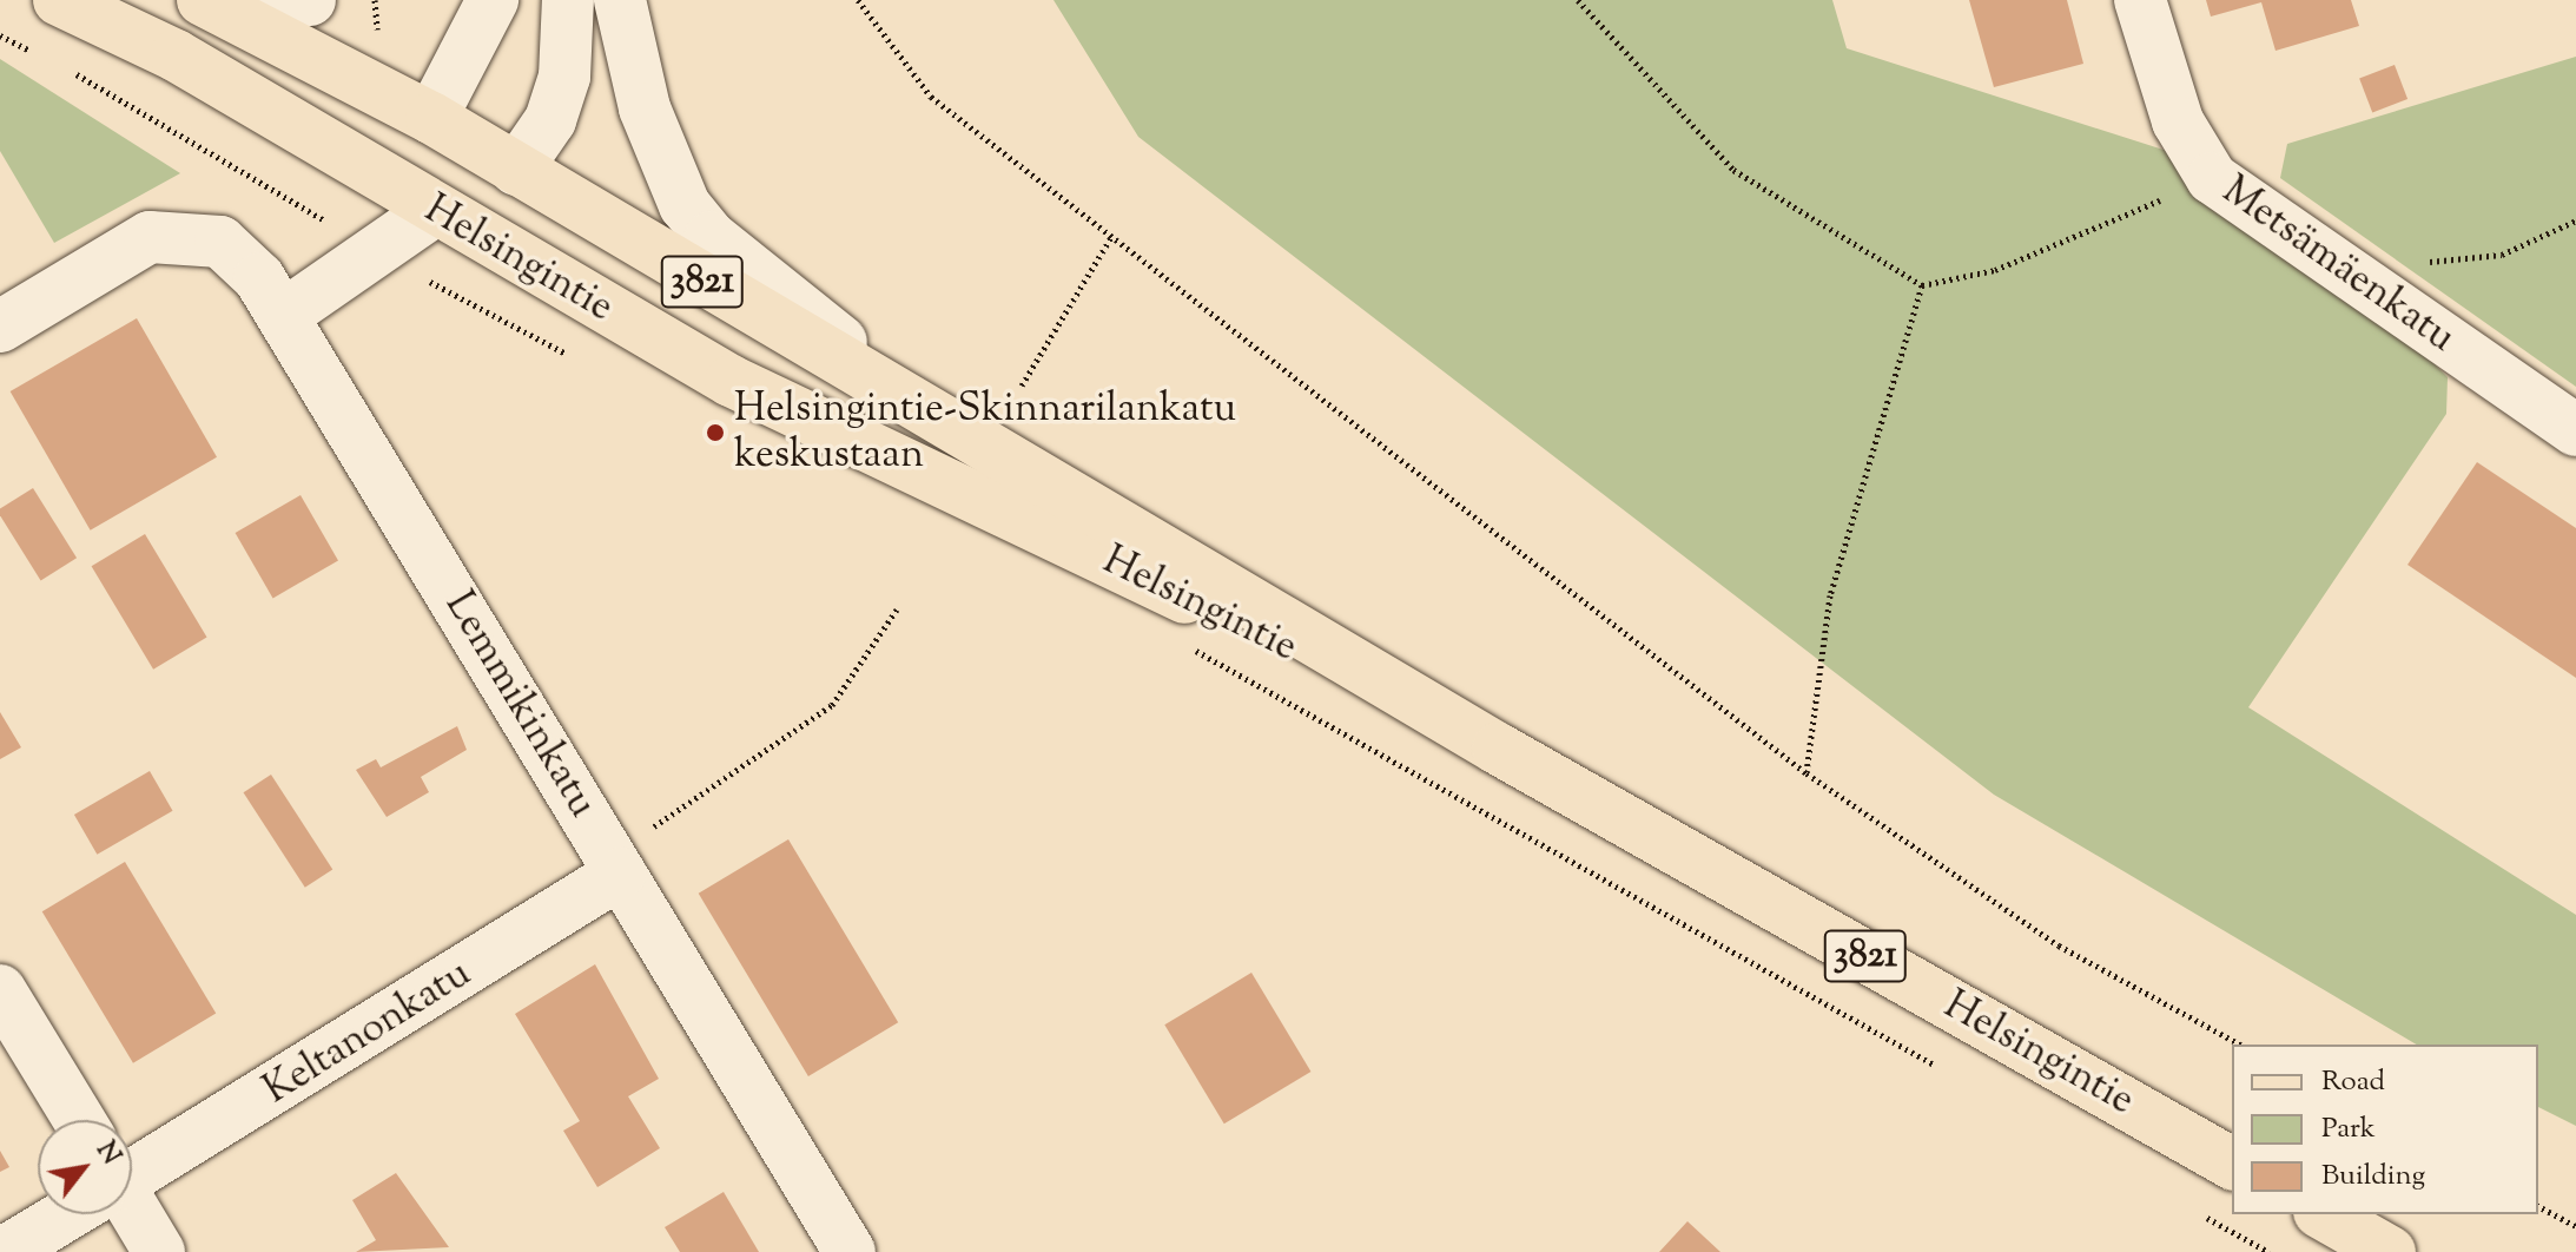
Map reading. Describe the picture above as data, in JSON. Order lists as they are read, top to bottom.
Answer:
{
  "streets": {
    "main road": ["Helsingintie", "3821"],
    "street": ["Metsämäenkatu", "Lemmikinkatu", "Keltanonkatu"]
  },
  "crossings": [
    ["Lemmikinkatu", "Keltanonkatu"]
  ],
  "places": ["Helsingintie-Skinnarilankatu keskustaan"],
  "legend": ["Road", "Park", "Building"],
  "north": "top right"
}
